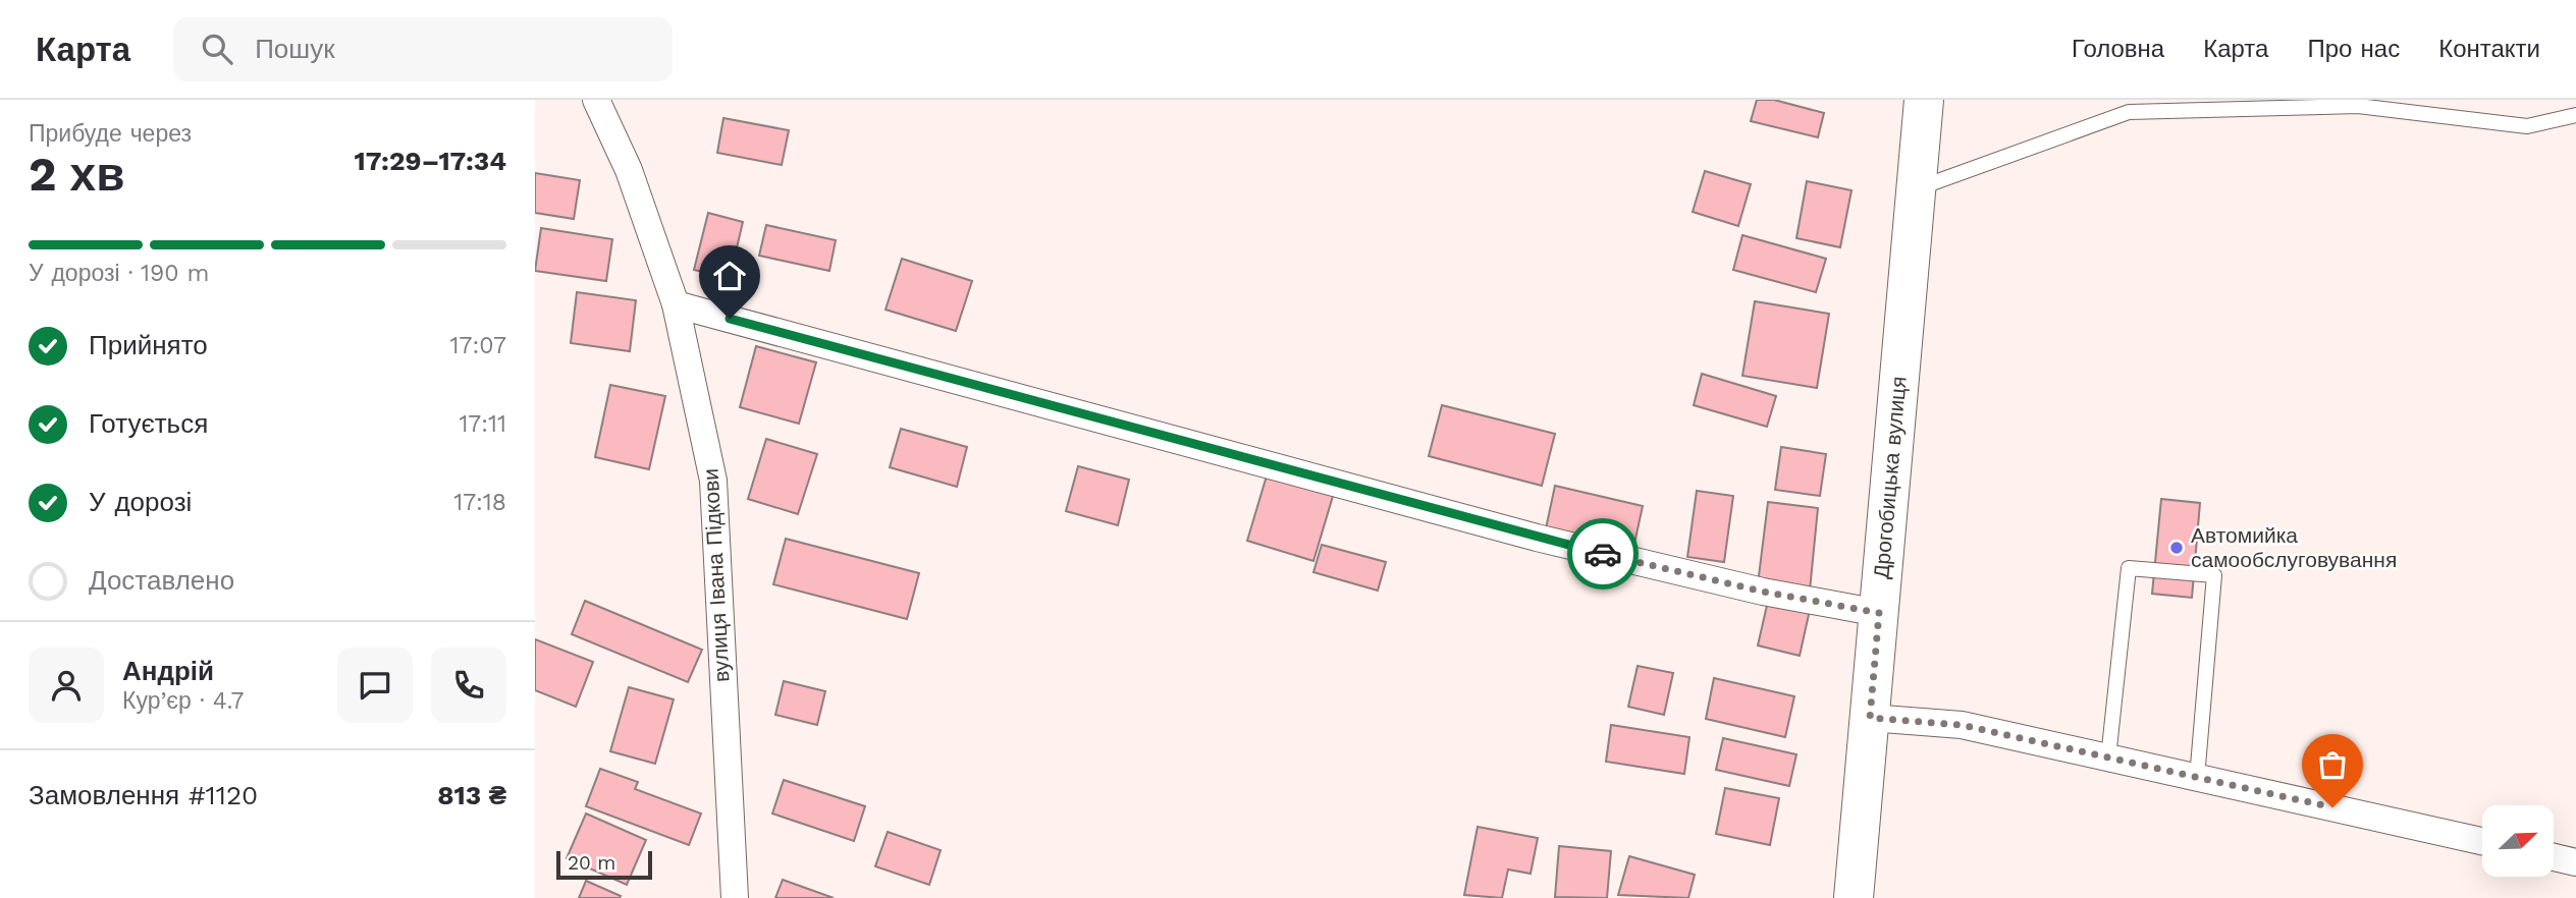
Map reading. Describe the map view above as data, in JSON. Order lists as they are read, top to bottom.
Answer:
{
  "streets": {
    "main road": ["Дрогобицька вулиця"],
    "street": ["вулиця Івана Підкови"]
  },
  "places": ["Автомийка самообслуговування"],
  "scale_bar": "20 m",
  "north": "top right",
  "page": {
    "header": "Карта",
    "search": "Пошук",
    "nav": [
      "Головна",
      "Карта",
      "Про нас",
      "Контакти"
    ],
    "heading": ["2 хв", "Прибуде через", "17:29–17:34"],
    "panel": [
      "Андрій",
      "Кур’єр · 4.7",
      "Замовлення #1120",
      "813 ₴"
    ],
    "bar": "У дорозі · 190 m",
    "list": [
      ["Прийнято", "17:07"],
      ["Готується", "17:11"],
      ["У дорозі", "17:18"],
      "Доставлено"
    ],
    "scale": "20 m"
  }
}
